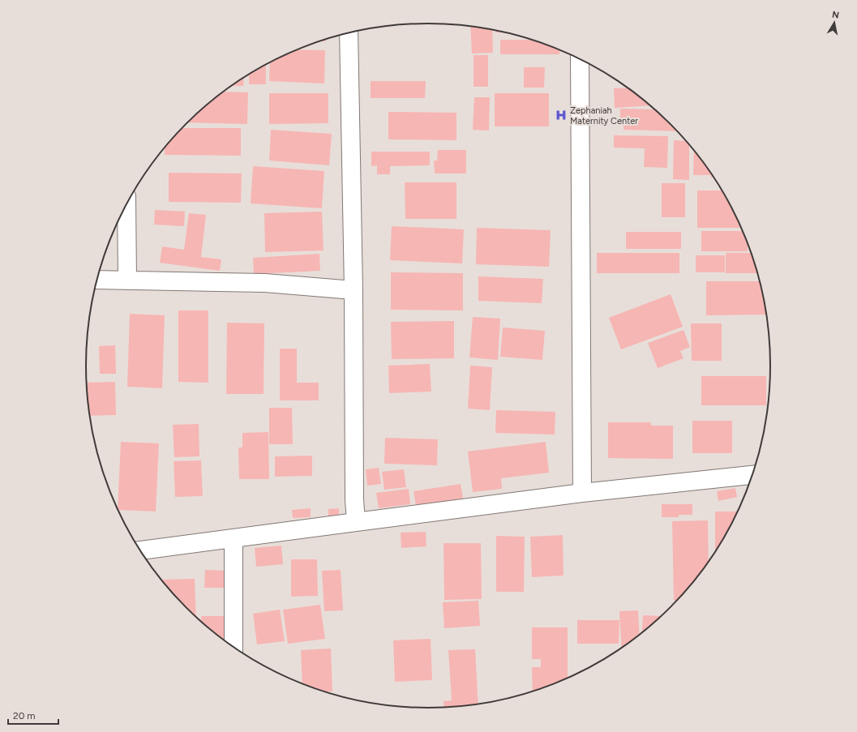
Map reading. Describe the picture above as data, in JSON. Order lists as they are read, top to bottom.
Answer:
{
  "places": {
    "hospital": ["Zephaniah Maternity Center"]
  },
  "scale_bar": "20 m",
  "north": "top"
}
